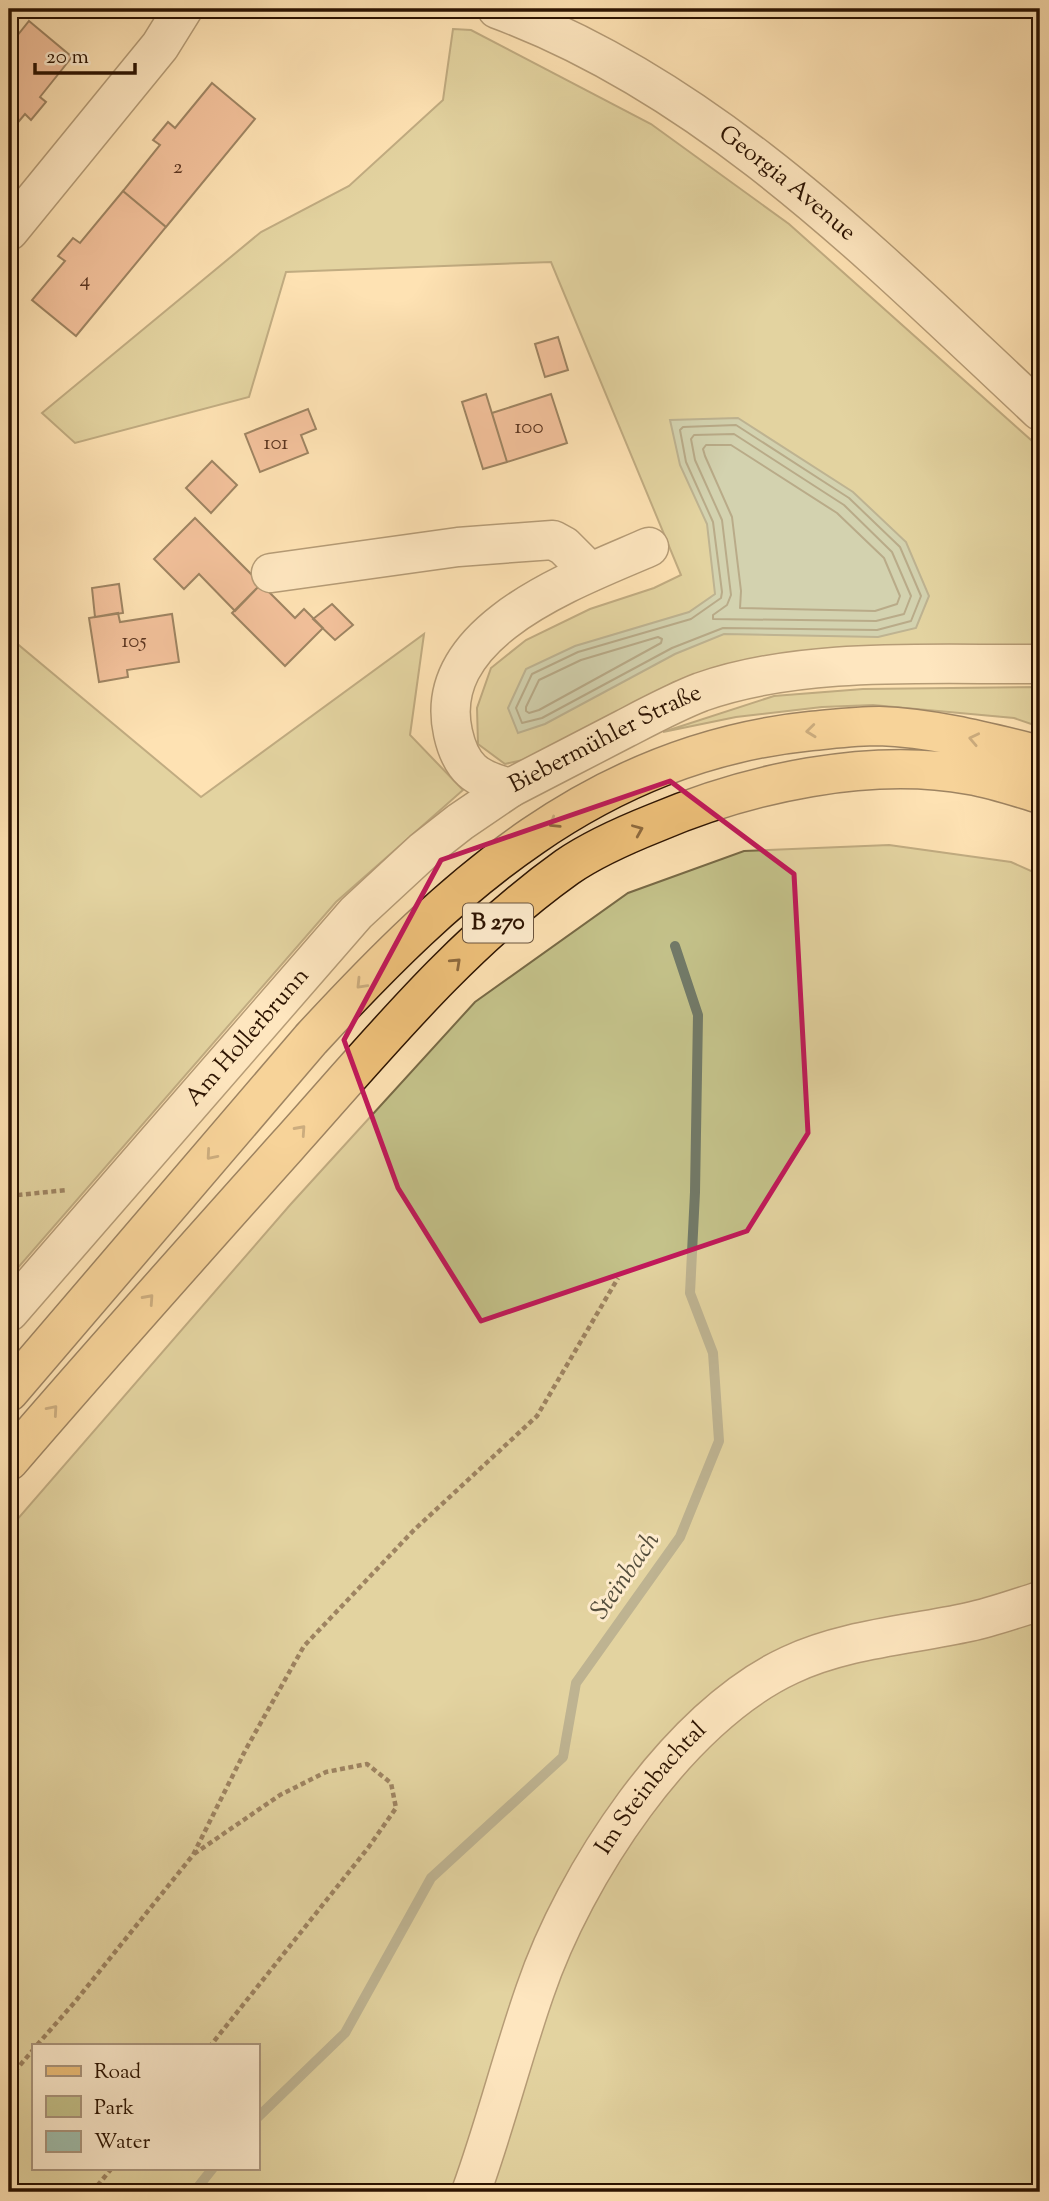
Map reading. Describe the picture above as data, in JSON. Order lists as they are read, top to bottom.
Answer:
{
  "streets": {
    "main road": ["B 270"],
    "street": [
      "Georgia Avenue",
      "Biebermühler Straße",
      "Am Hollerbrunn",
      "Im Steinbachtal"
    ]
  },
  "crossings": [
    ["Biebermühler Straße", "Am Hollerbrunn"]
  ],
  "water": ["Steinbach"],
  "house_numbers": [
    "2",
    "4",
    "100",
    "101",
    "105"
  ],
  "legend": ["Road", "Park", "Water"],
  "scale_bar": "20 m"
}
